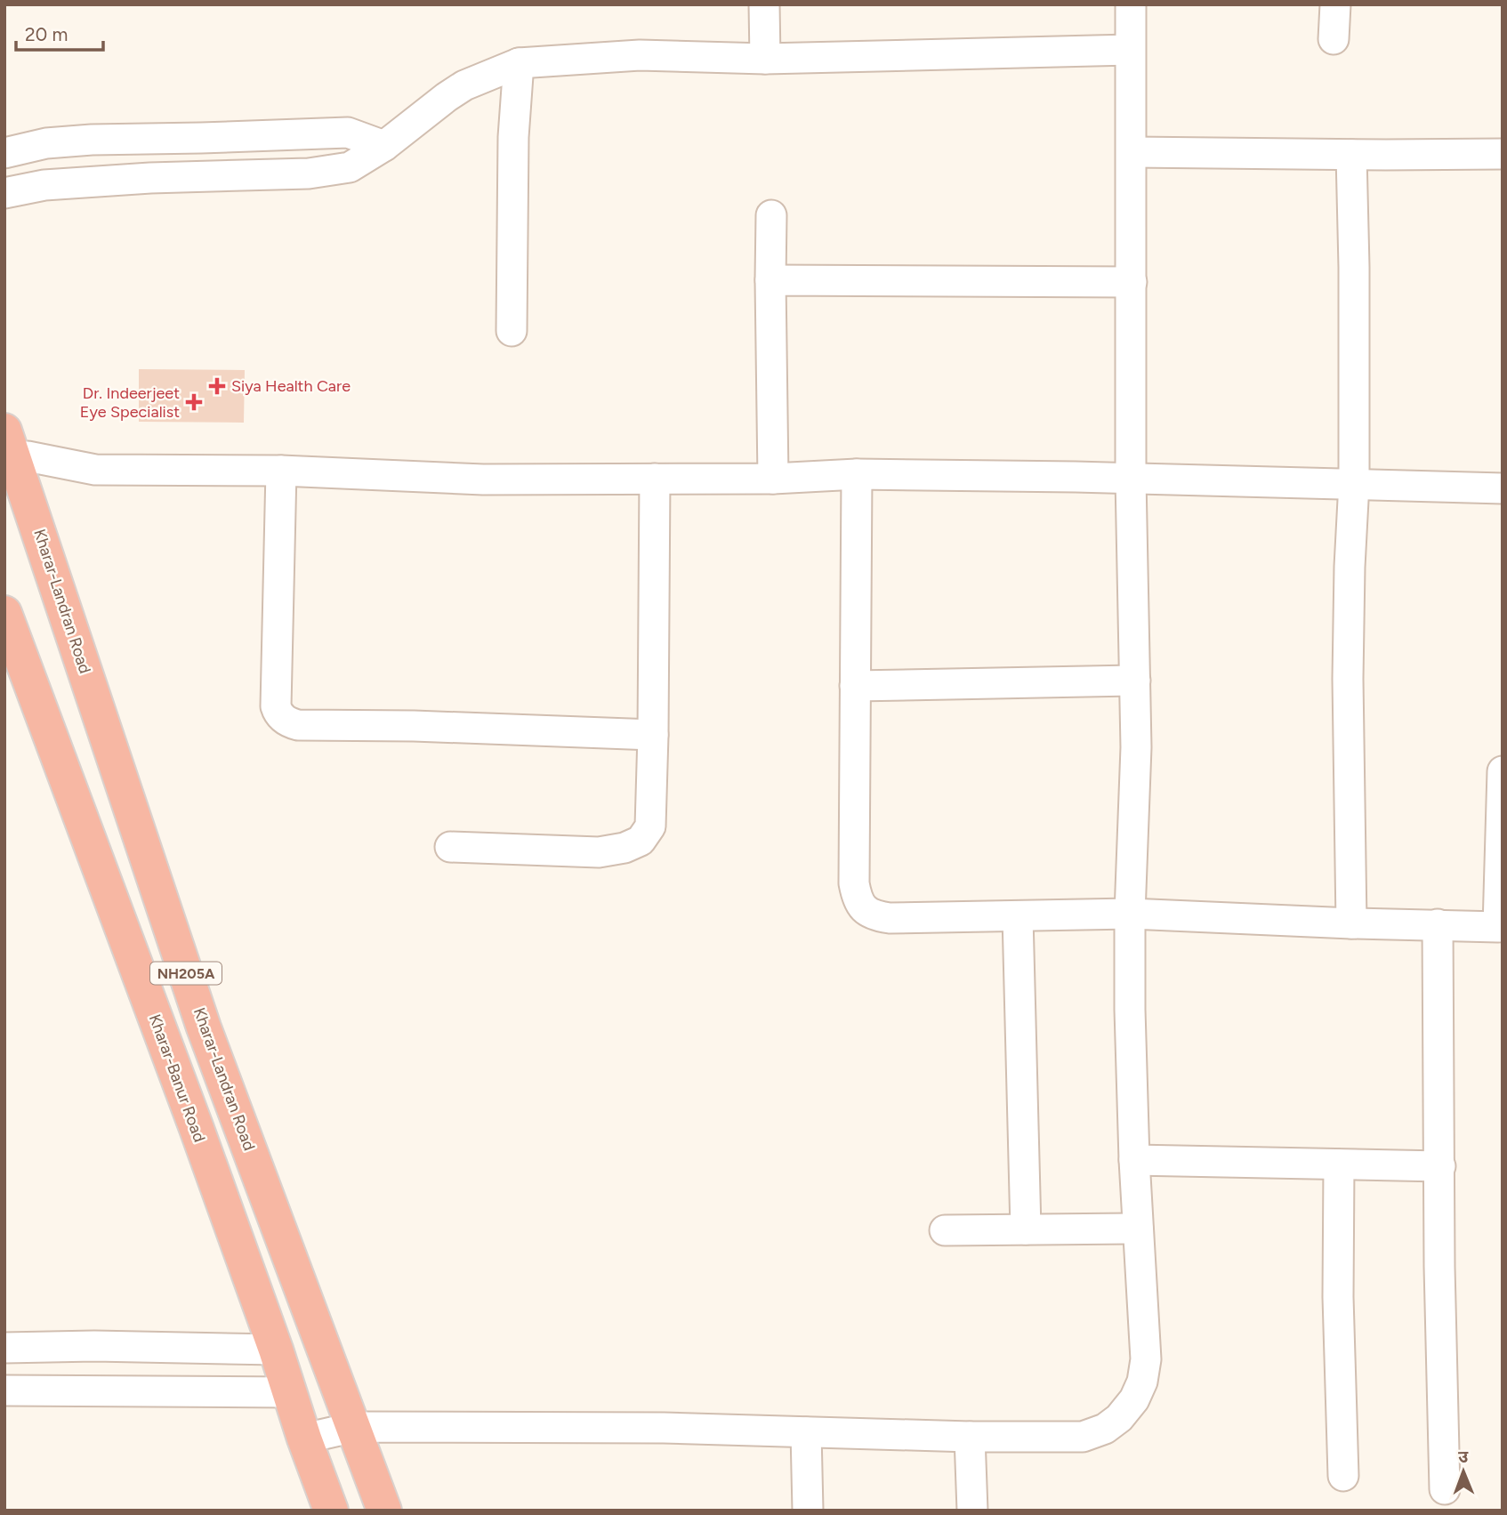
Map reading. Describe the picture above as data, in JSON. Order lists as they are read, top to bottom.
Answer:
{
  "streets": {
    "highway": ["Kharar-Landran Road", "NH205A", "Kharar-Banur Road"]
  },
  "places": {
    "health": ["Siya Health Care", "Dr. Indeerjeet Eye Specialist"]
  },
  "scale_bar": "20 m",
  "north": "top"
}
